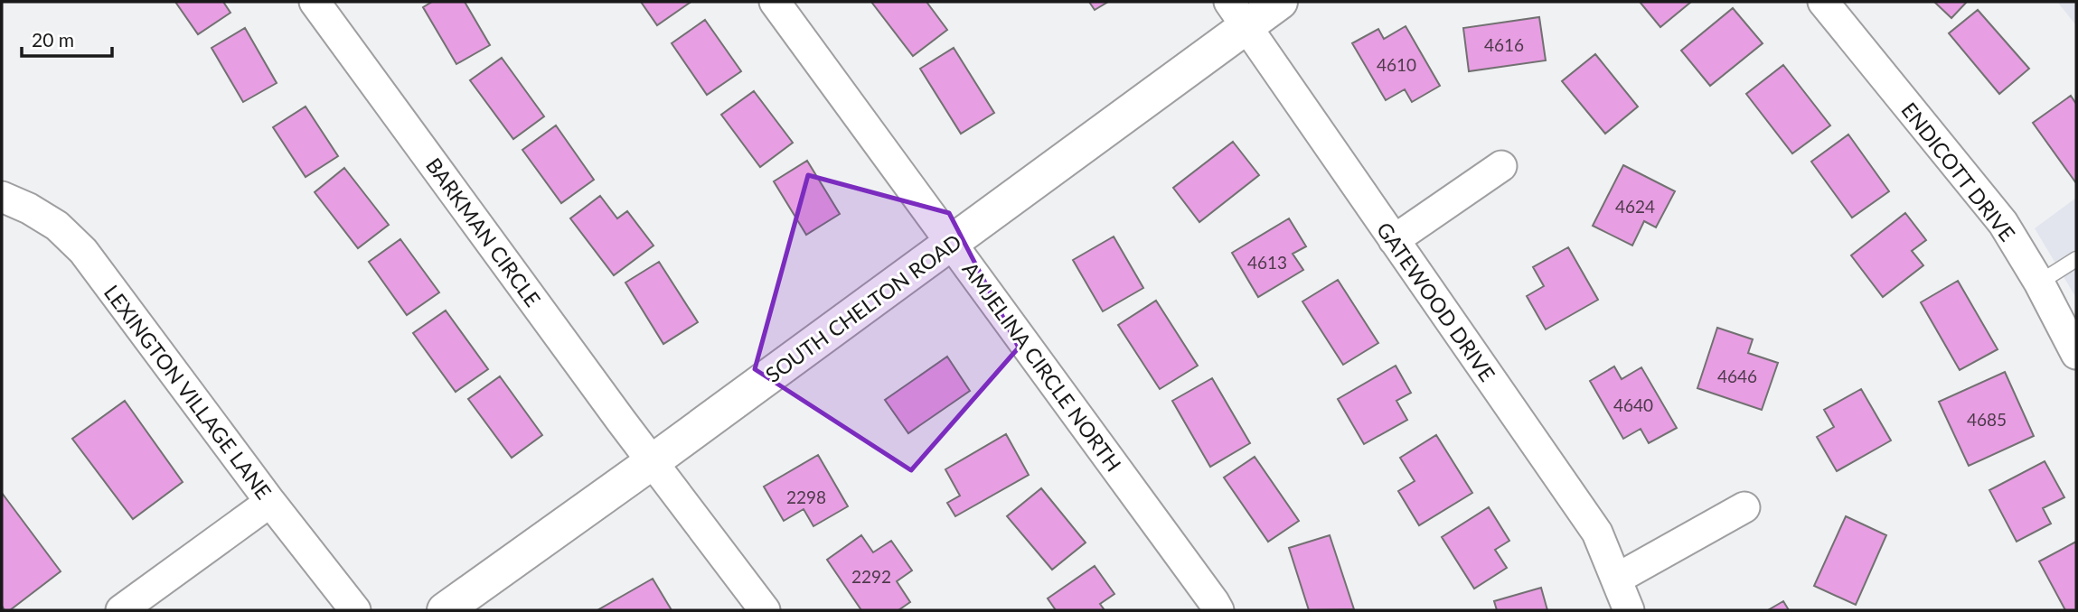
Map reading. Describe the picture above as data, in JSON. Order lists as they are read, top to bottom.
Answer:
{
  "streets": {
    "main road": ["SOUTH CHELTON ROAD"],
    "street": [
      "ENDICOTT DRIVE",
      "BARKMAN CIRCLE",
      "GATEWOOD DRIVE",
      "AMJELINA CIRCLE NORTH",
      "LEXINGTON VILLAGE LANE"
    ]
  },
  "crossings": [
    ["BARKMAN CIRCLE", "SOUTH CHELTON ROAD"],
    ["GATEWOOD DRIVE", "SOUTH CHELTON ROAD"],
    ["SOUTH CHELTON ROAD", "AMJELINA CIRCLE NORTH"]
  ],
  "house_numbers": [
    "4616",
    "4610",
    "4624",
    "4613",
    "4646",
    "4640",
    "4685",
    "2298",
    "2292"
  ],
  "scale_bar": "20 m"
}
